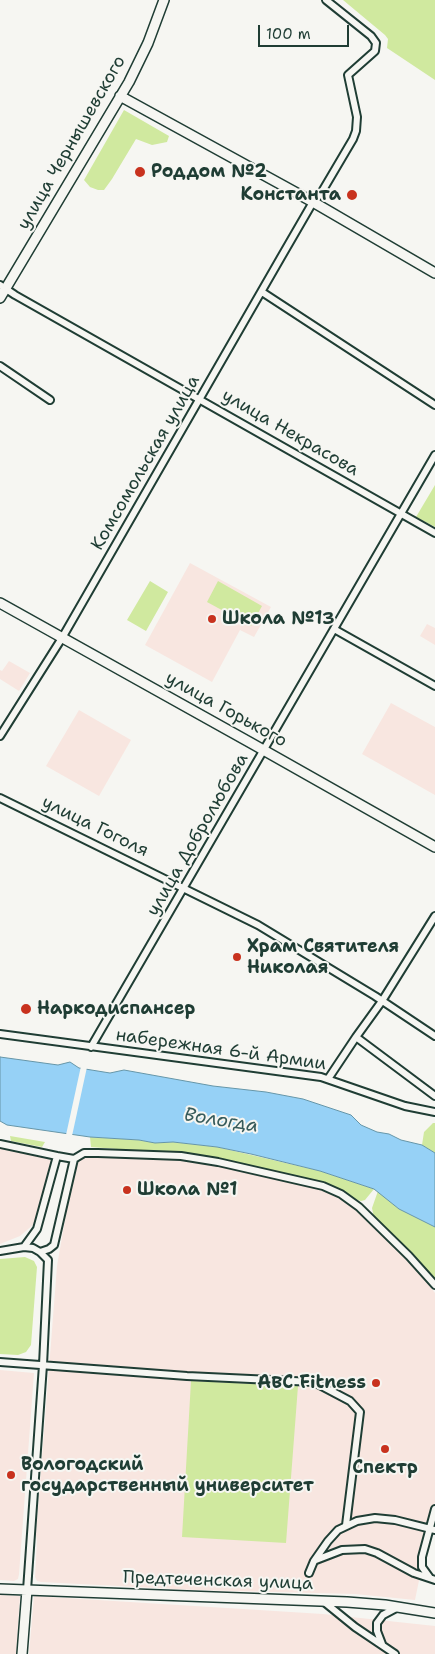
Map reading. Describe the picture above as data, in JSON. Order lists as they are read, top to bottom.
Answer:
{
  "streets": {
    "street": [
      "улица Чернышевского",
      "улица Некрасова",
      "Комсомольская улица",
      "улица Горького",
      "улица Гоголя",
      "улица Добролюбова",
      "набережная 6-й Армии",
      "Предтеченская улица"
    ]
  },
  "crossings": [
    ["улица Чернышевского", "улица Некрасова"],
    ["улица Некрасова", "Комсомольская улица"],
    ["улица Некрасова", "улица Добролюбова"],
    ["Комсомольская улица", "улица Горького"],
    ["улица Горького", "улица Добролюбова"],
    ["улица Гоголя", "улица Добролюбова"],
    ["улица Добролюбова", "набережная 6-й Армии"]
  ],
  "water": ["Вологда"],
  "places": [
    "Роддом №2",
    "Константа",
    "Школа №13",
    "Храм Святителя Николая",
    "Наркодиспансер",
    "Школа №1",
    "ABC Fitness",
    "Спектр",
    "Вологодский государственный университет"
  ],
  "scale_bar": "100 m"
}
